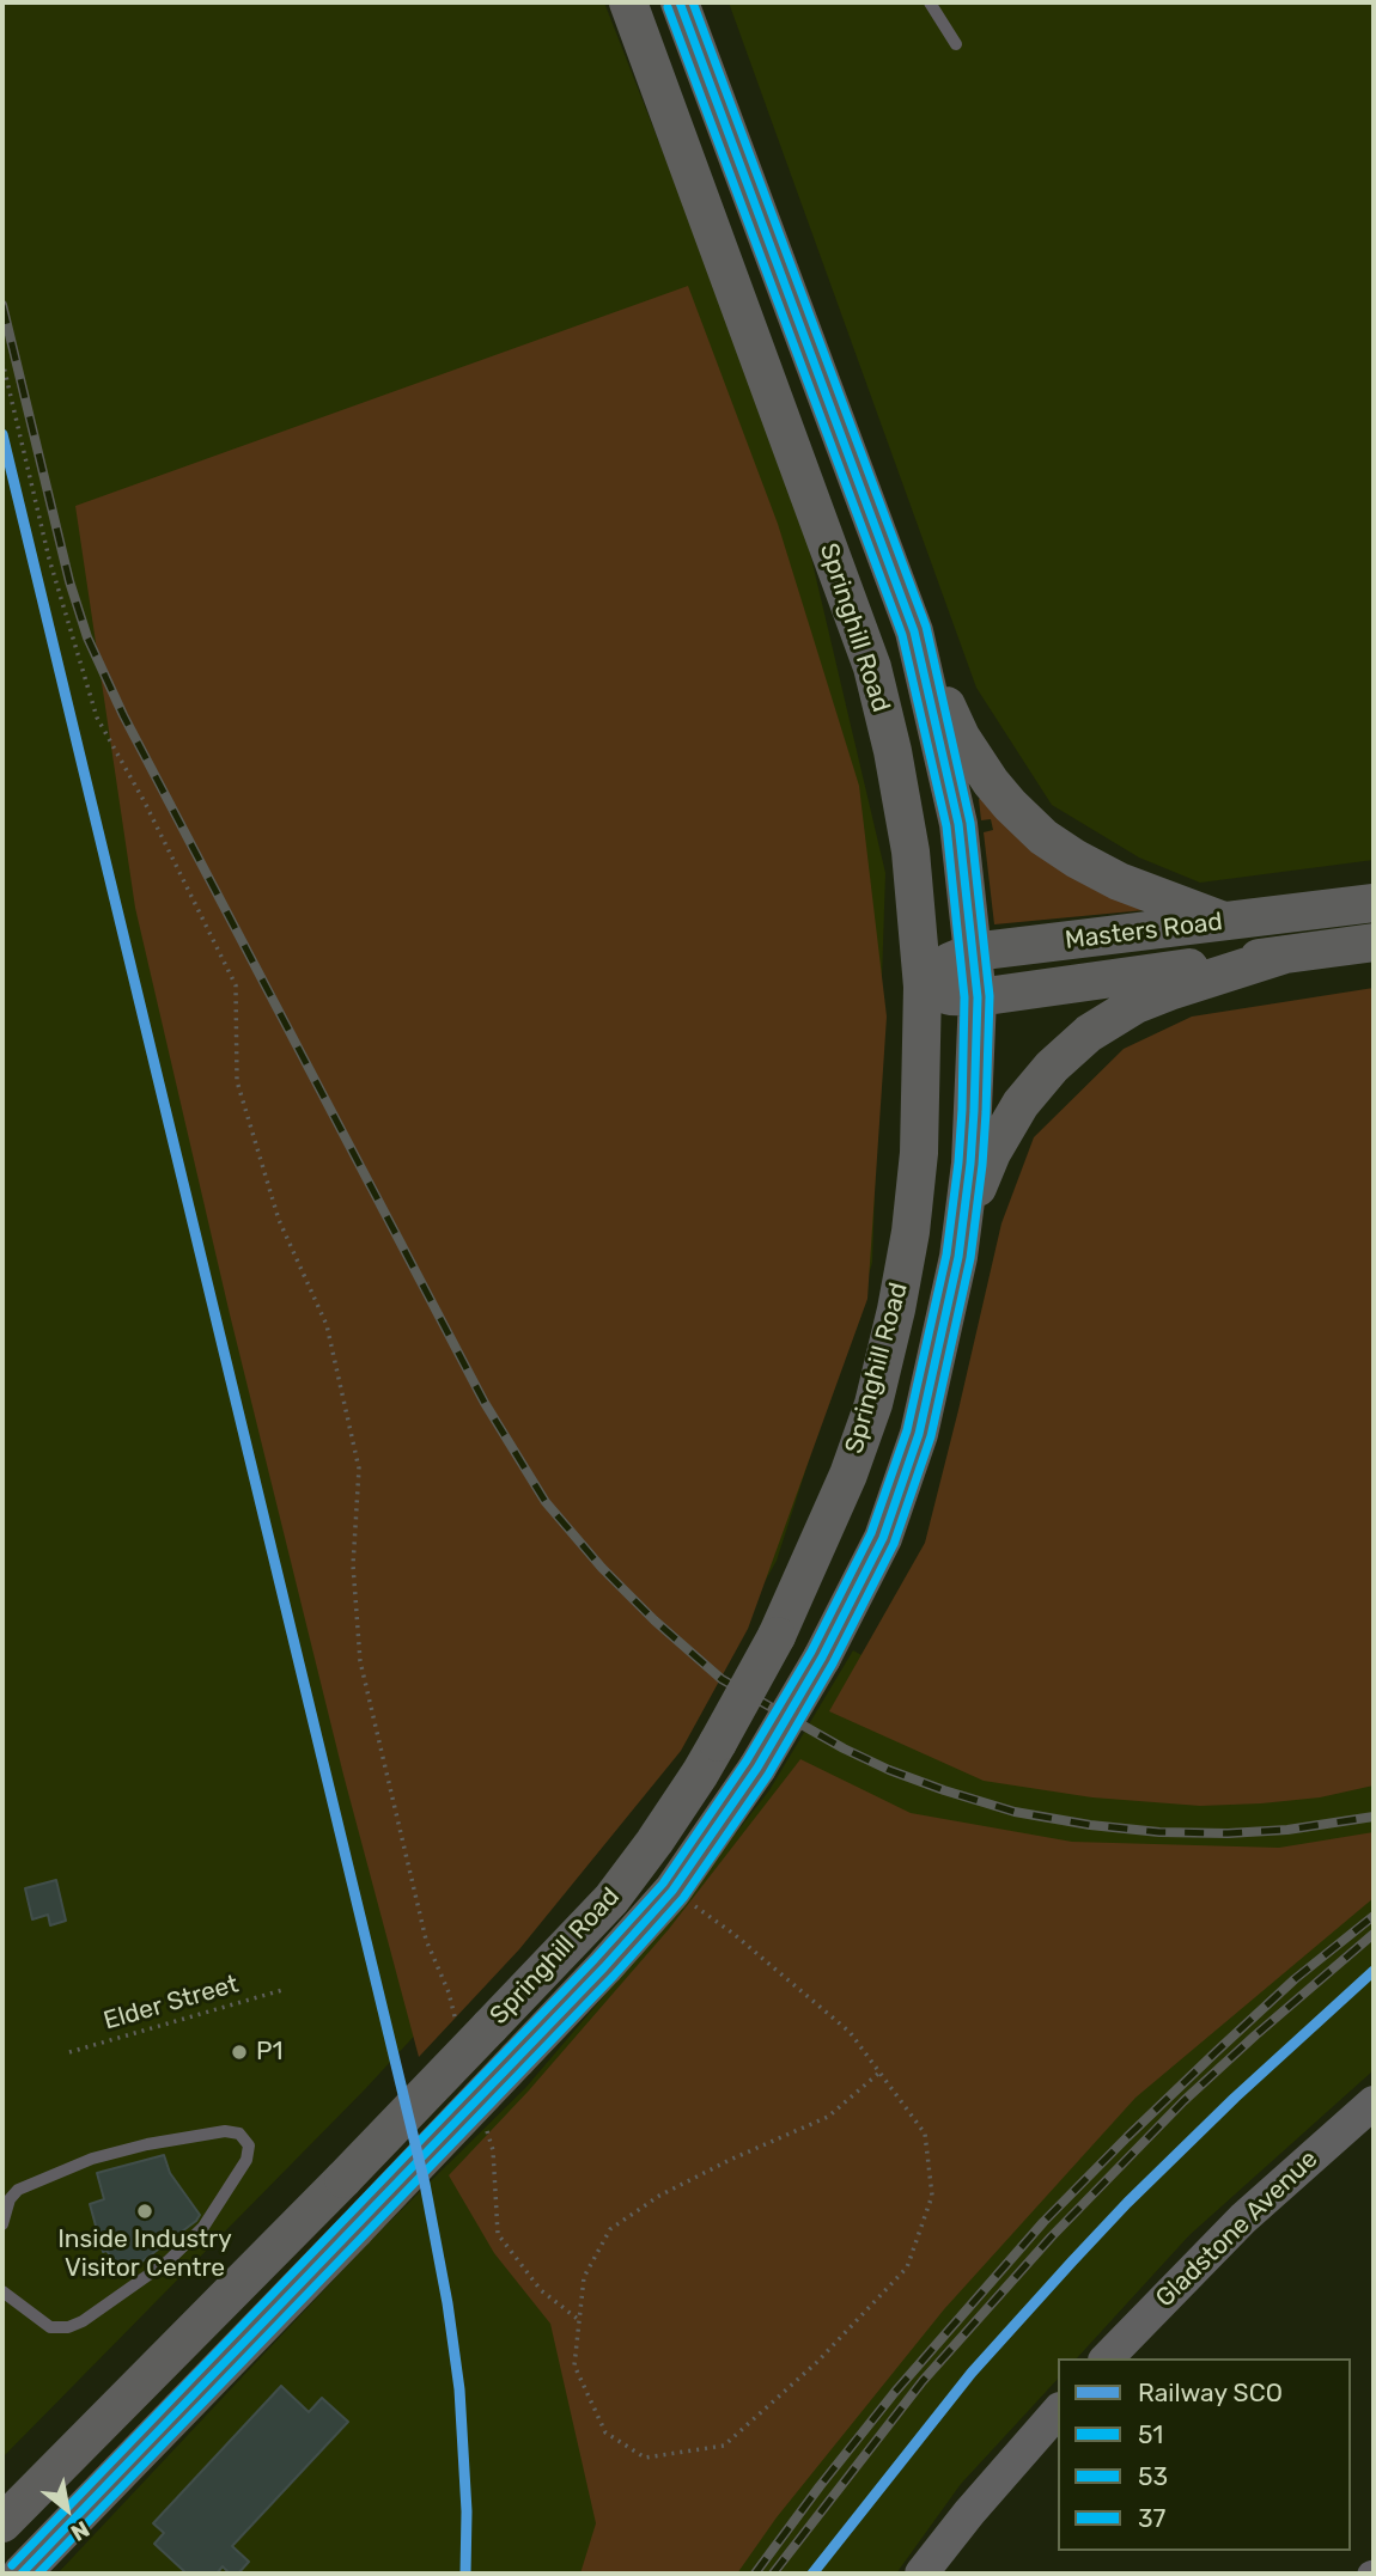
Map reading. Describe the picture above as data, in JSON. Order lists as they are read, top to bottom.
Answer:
{
  "streets": {
    "main road": ["Springhill Road", "Masters Road", "Gladstone Avenue"],
    "path": ["Elder Street"]
  },
  "crossings": [
    ["Springhill Road", "Masters Road"]
  ],
  "places": ["P1", "Inside Industry Visitor Centre"],
  "lines": [
    "transit line 51",
    "transit line 53",
    "transit line 37",
    "rail line SCO"
  ],
  "legend": [
    "Railway SCO",
    "51",
    "53",
    "37"
  ],
  "north": "bottom right"
}
